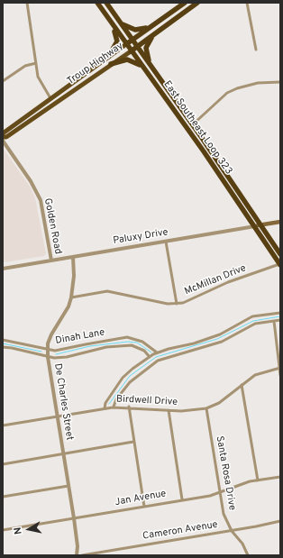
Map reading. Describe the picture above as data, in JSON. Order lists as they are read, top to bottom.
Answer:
{
  "streets": {
    "highway": ["Troup Highway", "East Southeast Loop 323"],
    "main road": ["Paluxy Drive"],
    "street": [
      "Golden Road",
      "McMillan Drive",
      "Dinah Lane",
      "Birdwell Drive",
      "De Charles Street",
      "Santa Rosa Drive",
      "Jan Avenue",
      "Cameron Avenue"
    ]
  },
  "crossings": [
    ["Troup Highway", "East Southeast Loop 323"],
    ["Troup Highway", "Golden Road"],
    ["East Southeast Loop 323", "Paluxy Drive"],
    ["East Southeast Loop 323", "McMillan Drive"],
    ["Golden Road", "Paluxy Drive"],
    ["Paluxy Drive", "De Charles Street"],
    ["McMillan Drive", "De Charles Street"],
    ["Dinah Lane", "De Charles Street"],
    ["Birdwell Drive", "De Charles Street"],
    ["Birdwell Drive", "Santa Rosa Drive"],
    ["De Charles Street", "Jan Avenue"],
    ["Santa Rosa Drive", "Jan Avenue"],
    ["Santa Rosa Drive", "Cameron Avenue"]
  ],
  "north": "left"
}
